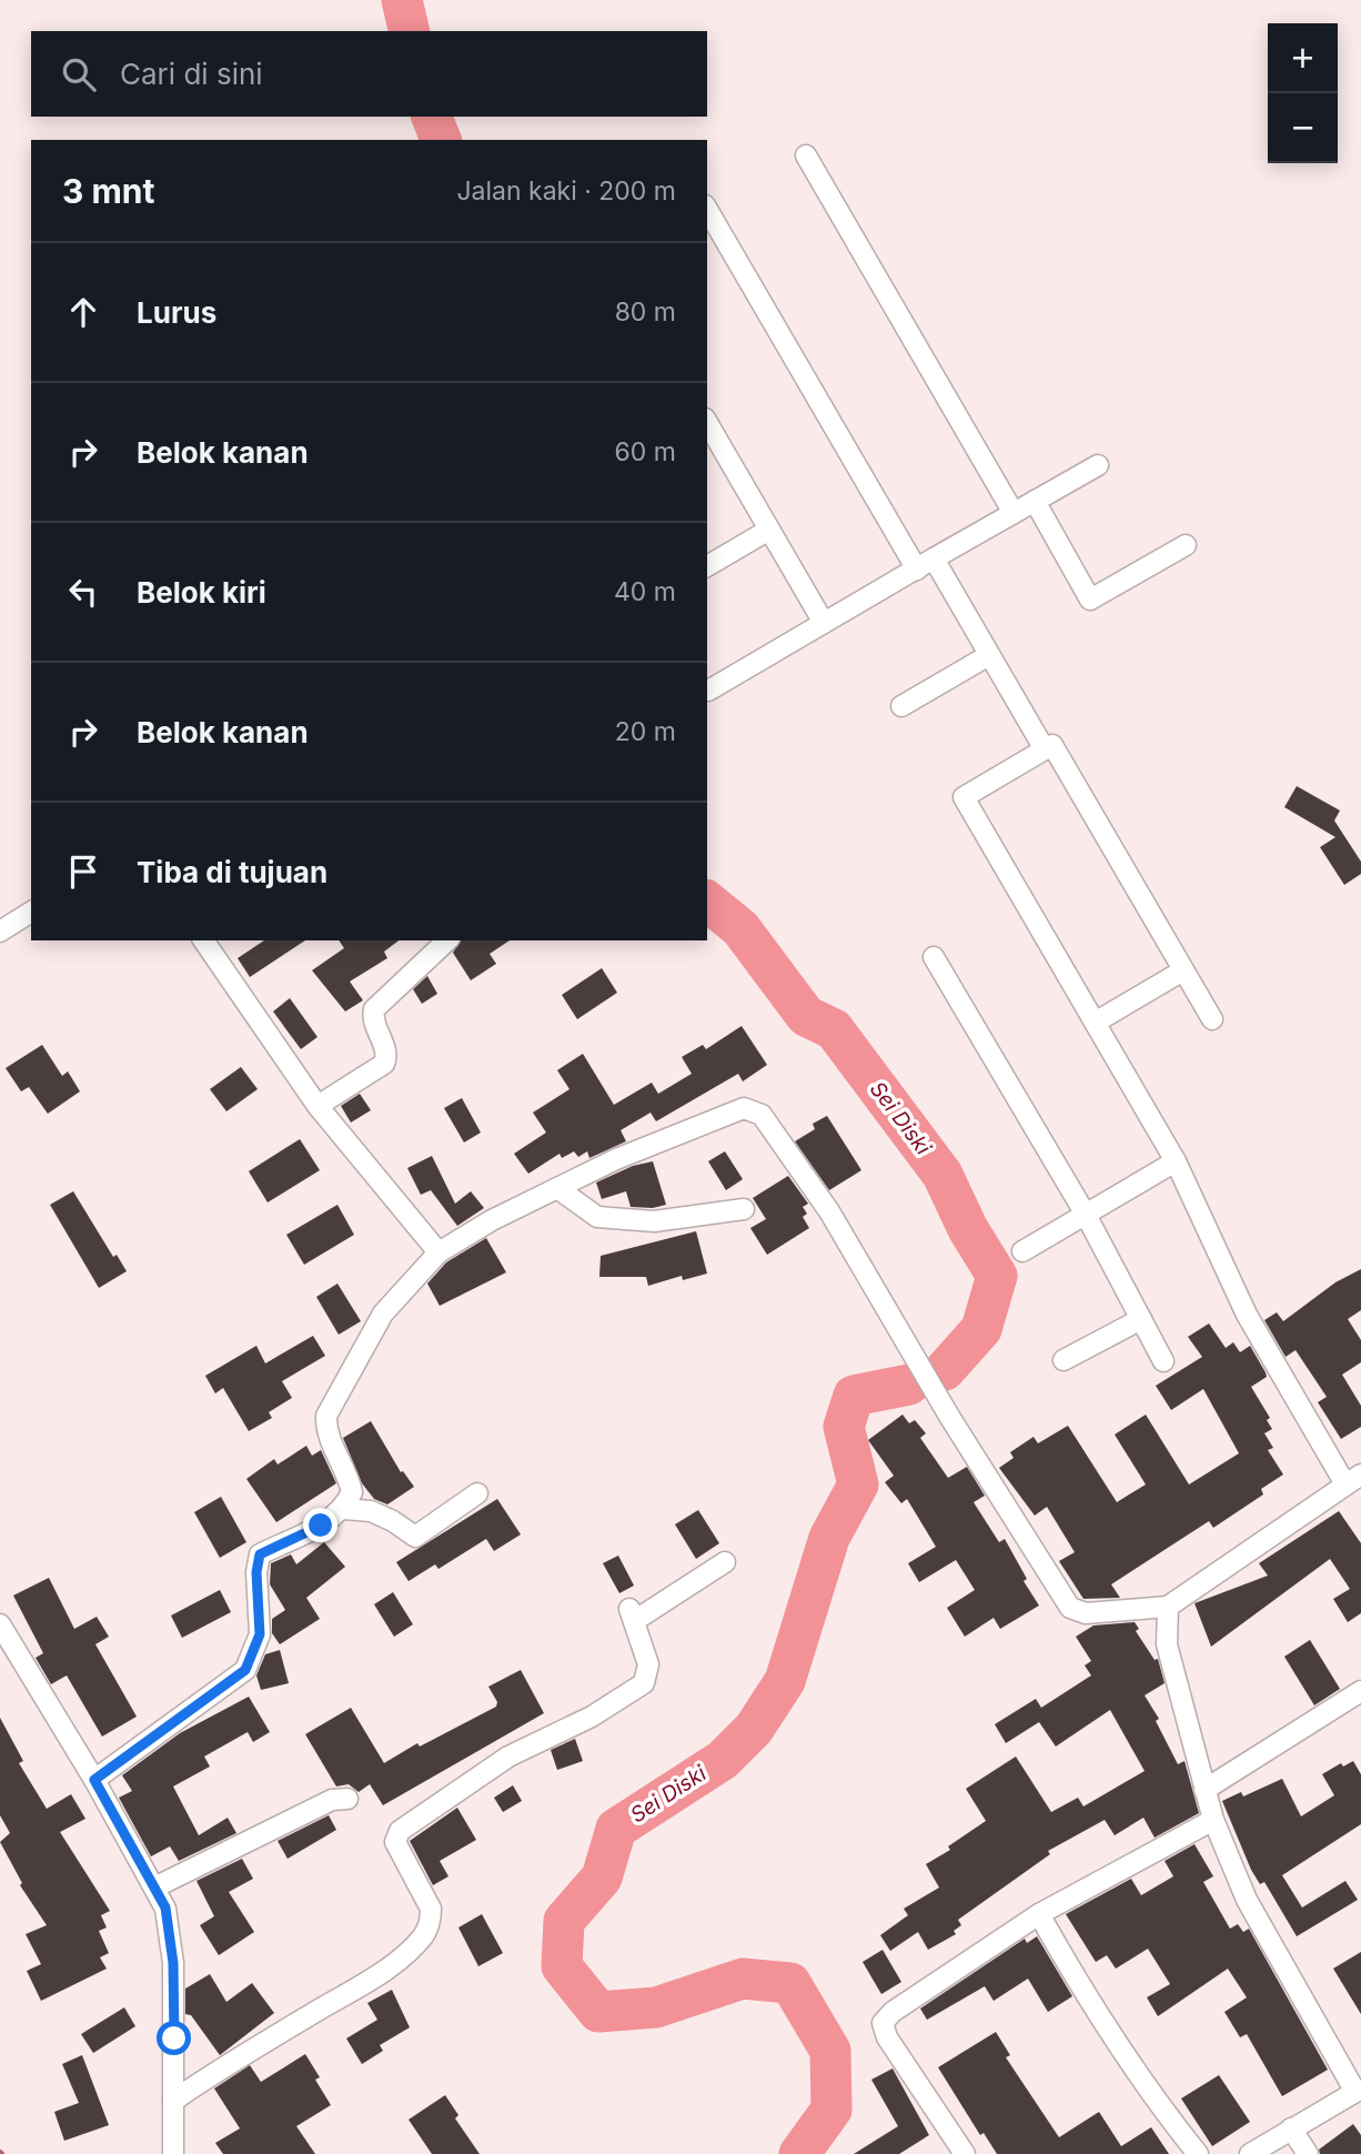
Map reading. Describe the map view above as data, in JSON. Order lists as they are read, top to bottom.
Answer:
{
  "water": ["Sei Diski"],
  "page": {
    "map_buttons": ["+", "−"],
    "search": "Cari di sini",
    "heading": ["3 mnt", "Jalan kaki · 200 m"],
    "list": [
      ["Lurus", "80 m"],
      ["Belok kanan", "60 m"],
      ["Belok kiri", "40 m"],
      ["Belok kanan", "20 m"],
      "Tiba di tujuan"
    ]
  }
}
